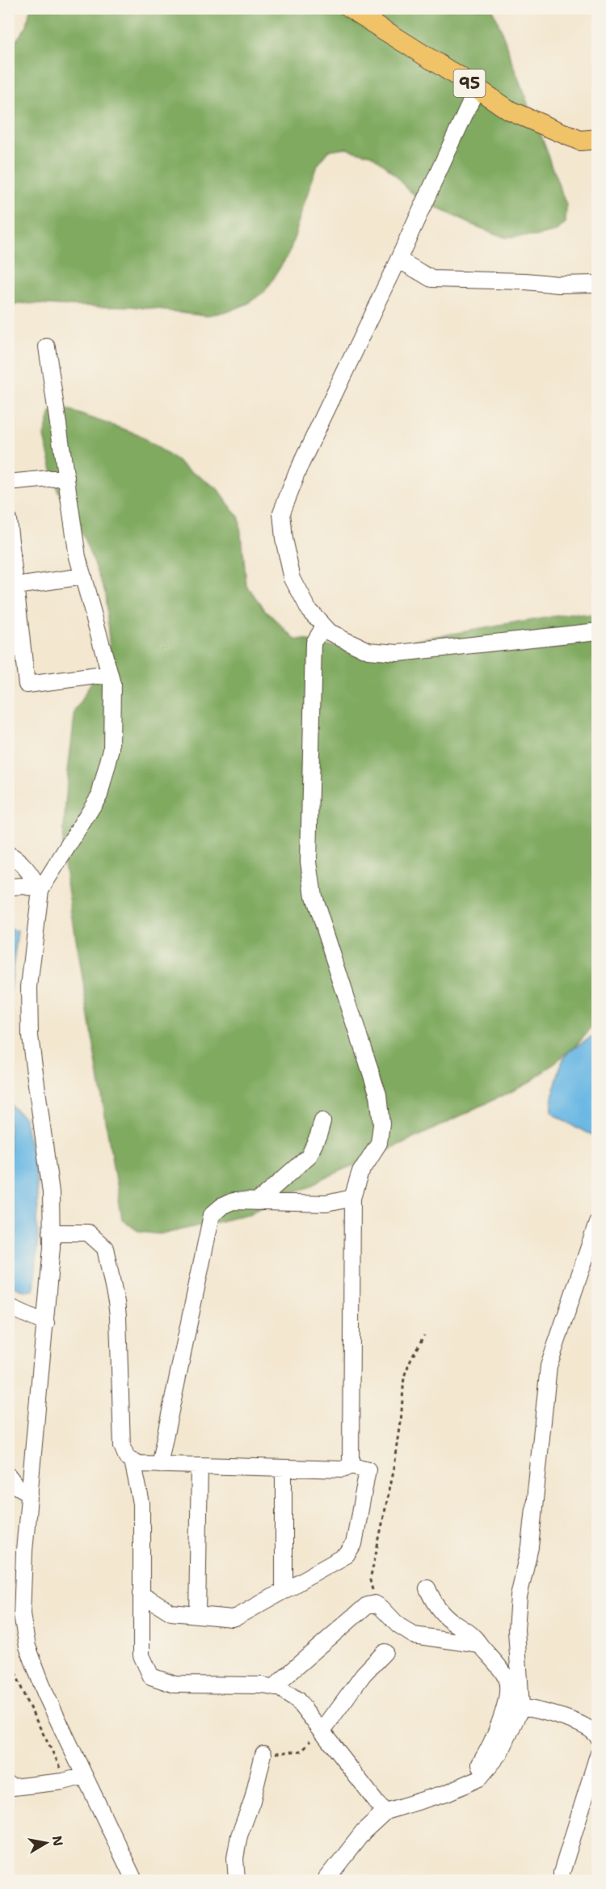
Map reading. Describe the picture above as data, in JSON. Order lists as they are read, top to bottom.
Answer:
{
  "streets": {
    "main road": ["95"]
  },
  "north": "right"
}
